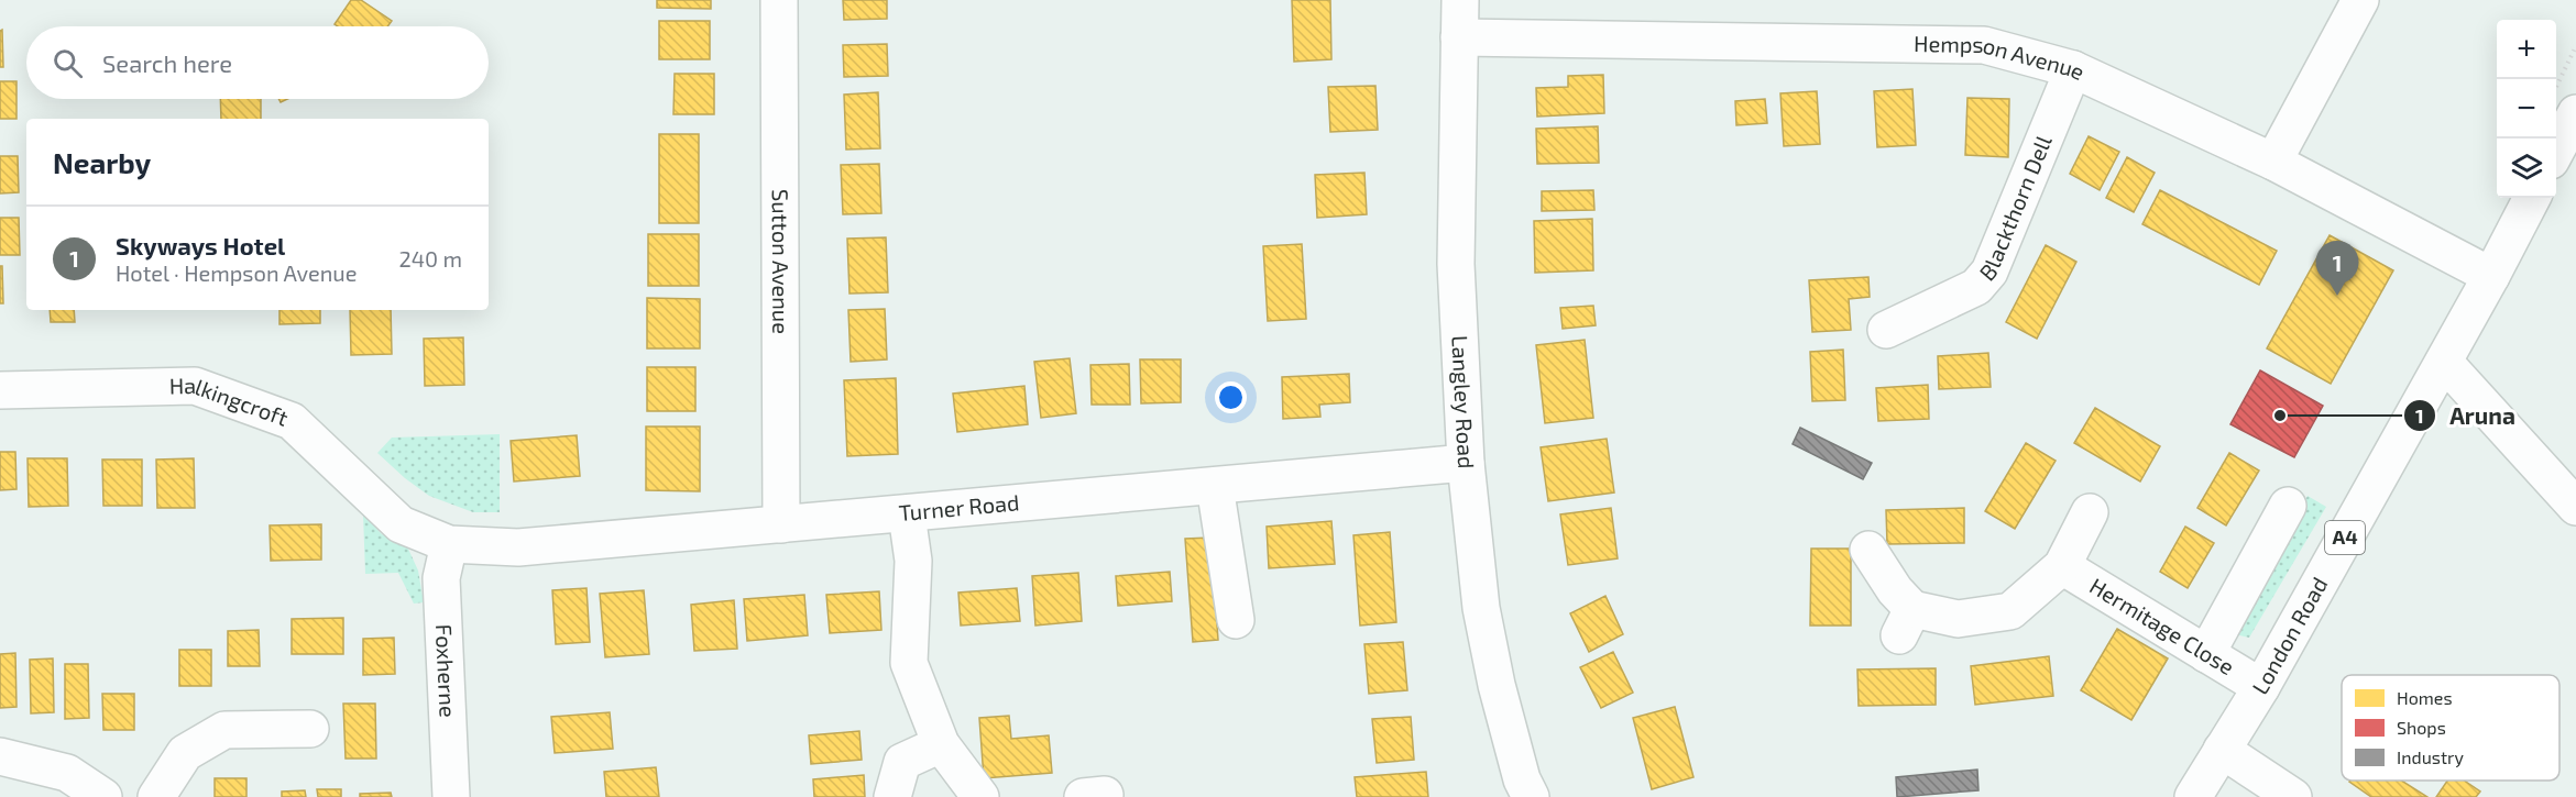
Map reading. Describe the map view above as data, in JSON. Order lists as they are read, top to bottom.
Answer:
{
  "streets": {
    "street": [
      "Hempson Avenue",
      "Blackthorn Dell",
      "Sutton Avenue",
      "Langley Road",
      "Halkingcroft",
      "Turner Road",
      "A4",
      "Hermitage Close",
      "London Road",
      "Foxherne"
    ]
  },
  "crossings": [
    ["Hempson Avenue", "Blackthorn Dell"],
    ["Hempson Avenue", "Langley Road"],
    ["Hempson Avenue", "London Road"],
    ["Sutton Avenue", "Turner Road"],
    ["Langley Road", "Turner Road"],
    ["Halkingcroft", "Turner Road"],
    ["Halkingcroft", "Foxherne"],
    ["Turner Road", "Foxherne"],
    ["Hermitage Close", "London Road"]
  ],
  "places": ["Aruna"],
  "legend": ["Homes", "Shops", "Industry"],
  "page": {
    "map_buttons": ["+", "−"],
    "search": "Search here",
    "heading": "Nearby",
    "list": [
      {
        "mark": "1",
        "name": "Skyways Hotel",
        "note": "Hotel · Hempson Avenue",
        "value": "240 m"
      }
    ],
    "pins": "1"
  }
}
